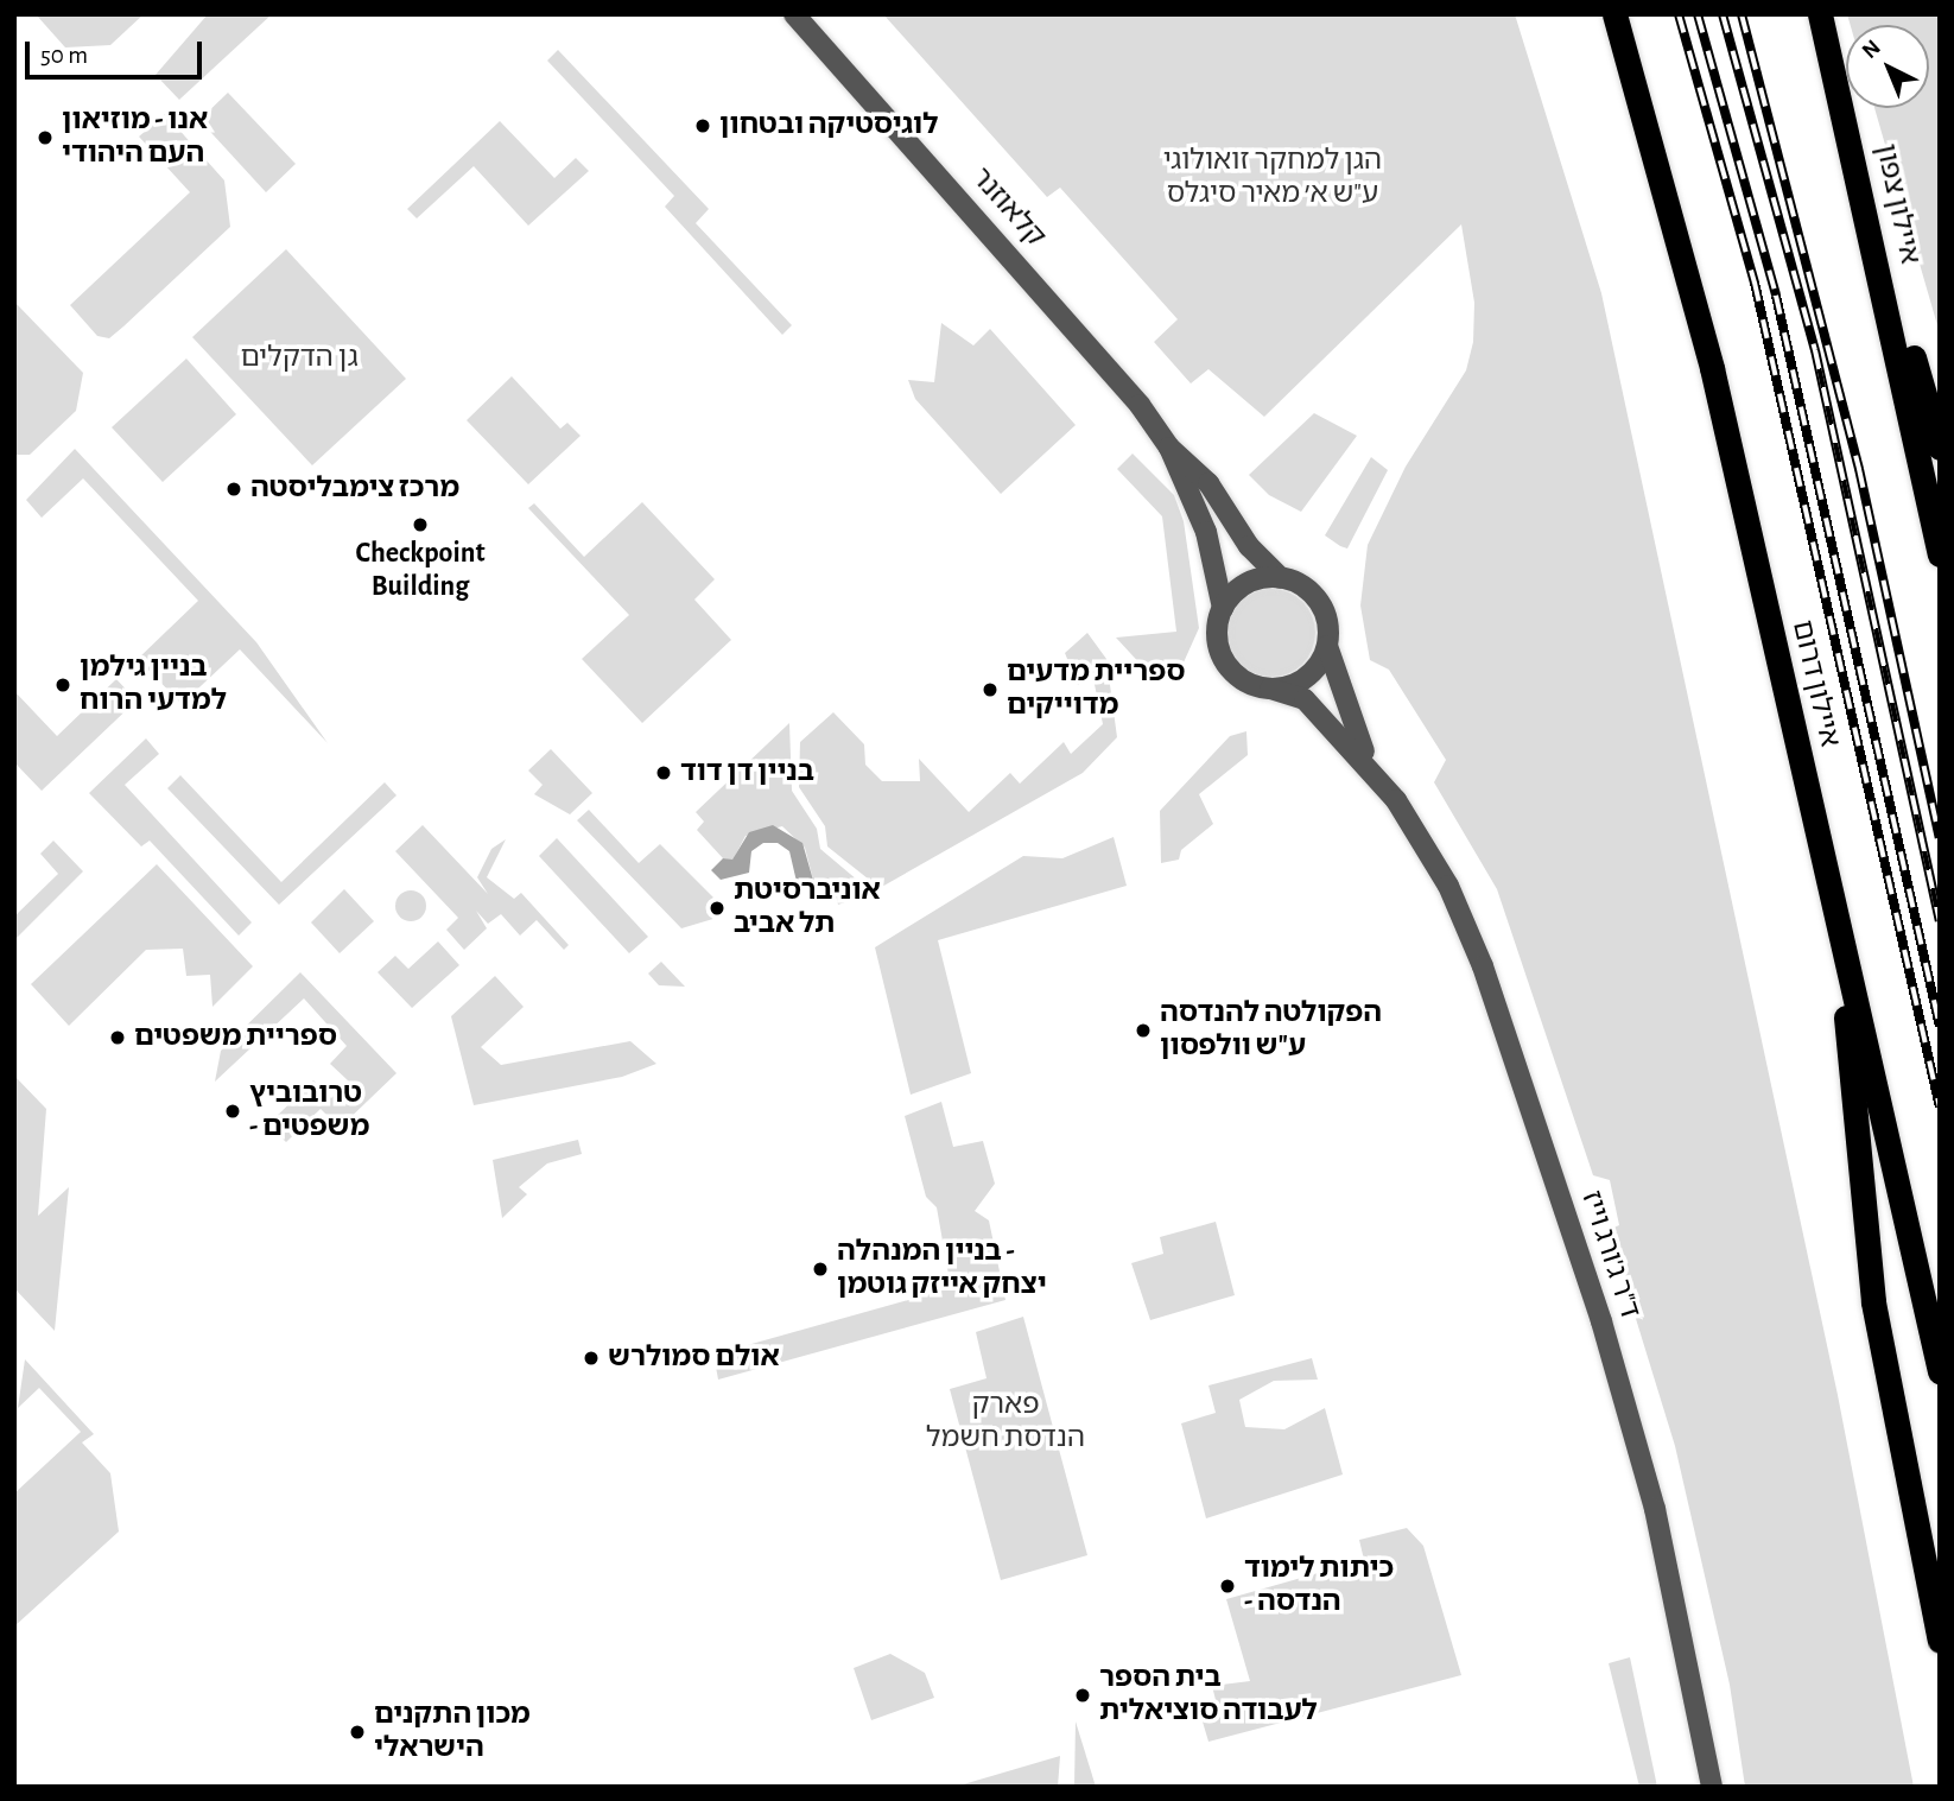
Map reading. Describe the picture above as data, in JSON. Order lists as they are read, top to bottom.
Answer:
{
  "streets": {
    "highway": ["איילון צפון", "איילון דרום"],
    "street": ["קלאוזנר", "ד\"ר ג'ורג וייז"]
  },
  "crossings": [
    ["קלאוזנר", "ד\"ר ג'ורג וייז"]
  ],
  "parks": ["הגן למחקר זואולוגי ע\"ש א׳ מאיר סיגלס", "גן הדקלים", "פארק הנדסת חשמל"],
  "places": [
    "לוגיסטיקה ובטחון",
    "אנו - מוזיאון העם היהודי",
    "מרכז צימבליסטה",
    "Checkpoint Building",
    "בניין גילמן למדעי הרוח",
    "ספריית מדעים מדוייקים",
    "בניין דן דוד",
    "אוניברסיטת תל אביב",
    "הפקולטה להנדסה ע\"ש וולפסון",
    "ספריית משפטים",
    "טרובוביץ - משפטים",
    "בניין המנהלה - יצחק אייזק גוטמן",
    "אולם סמולרש",
    "כיתות לימוד - הנדסה",
    "בית הספר לעבודה סוציאלית",
    "מכון התקנים הישראלי"
  ],
  "scale_bar": "50 m",
  "north": "top left"
}
